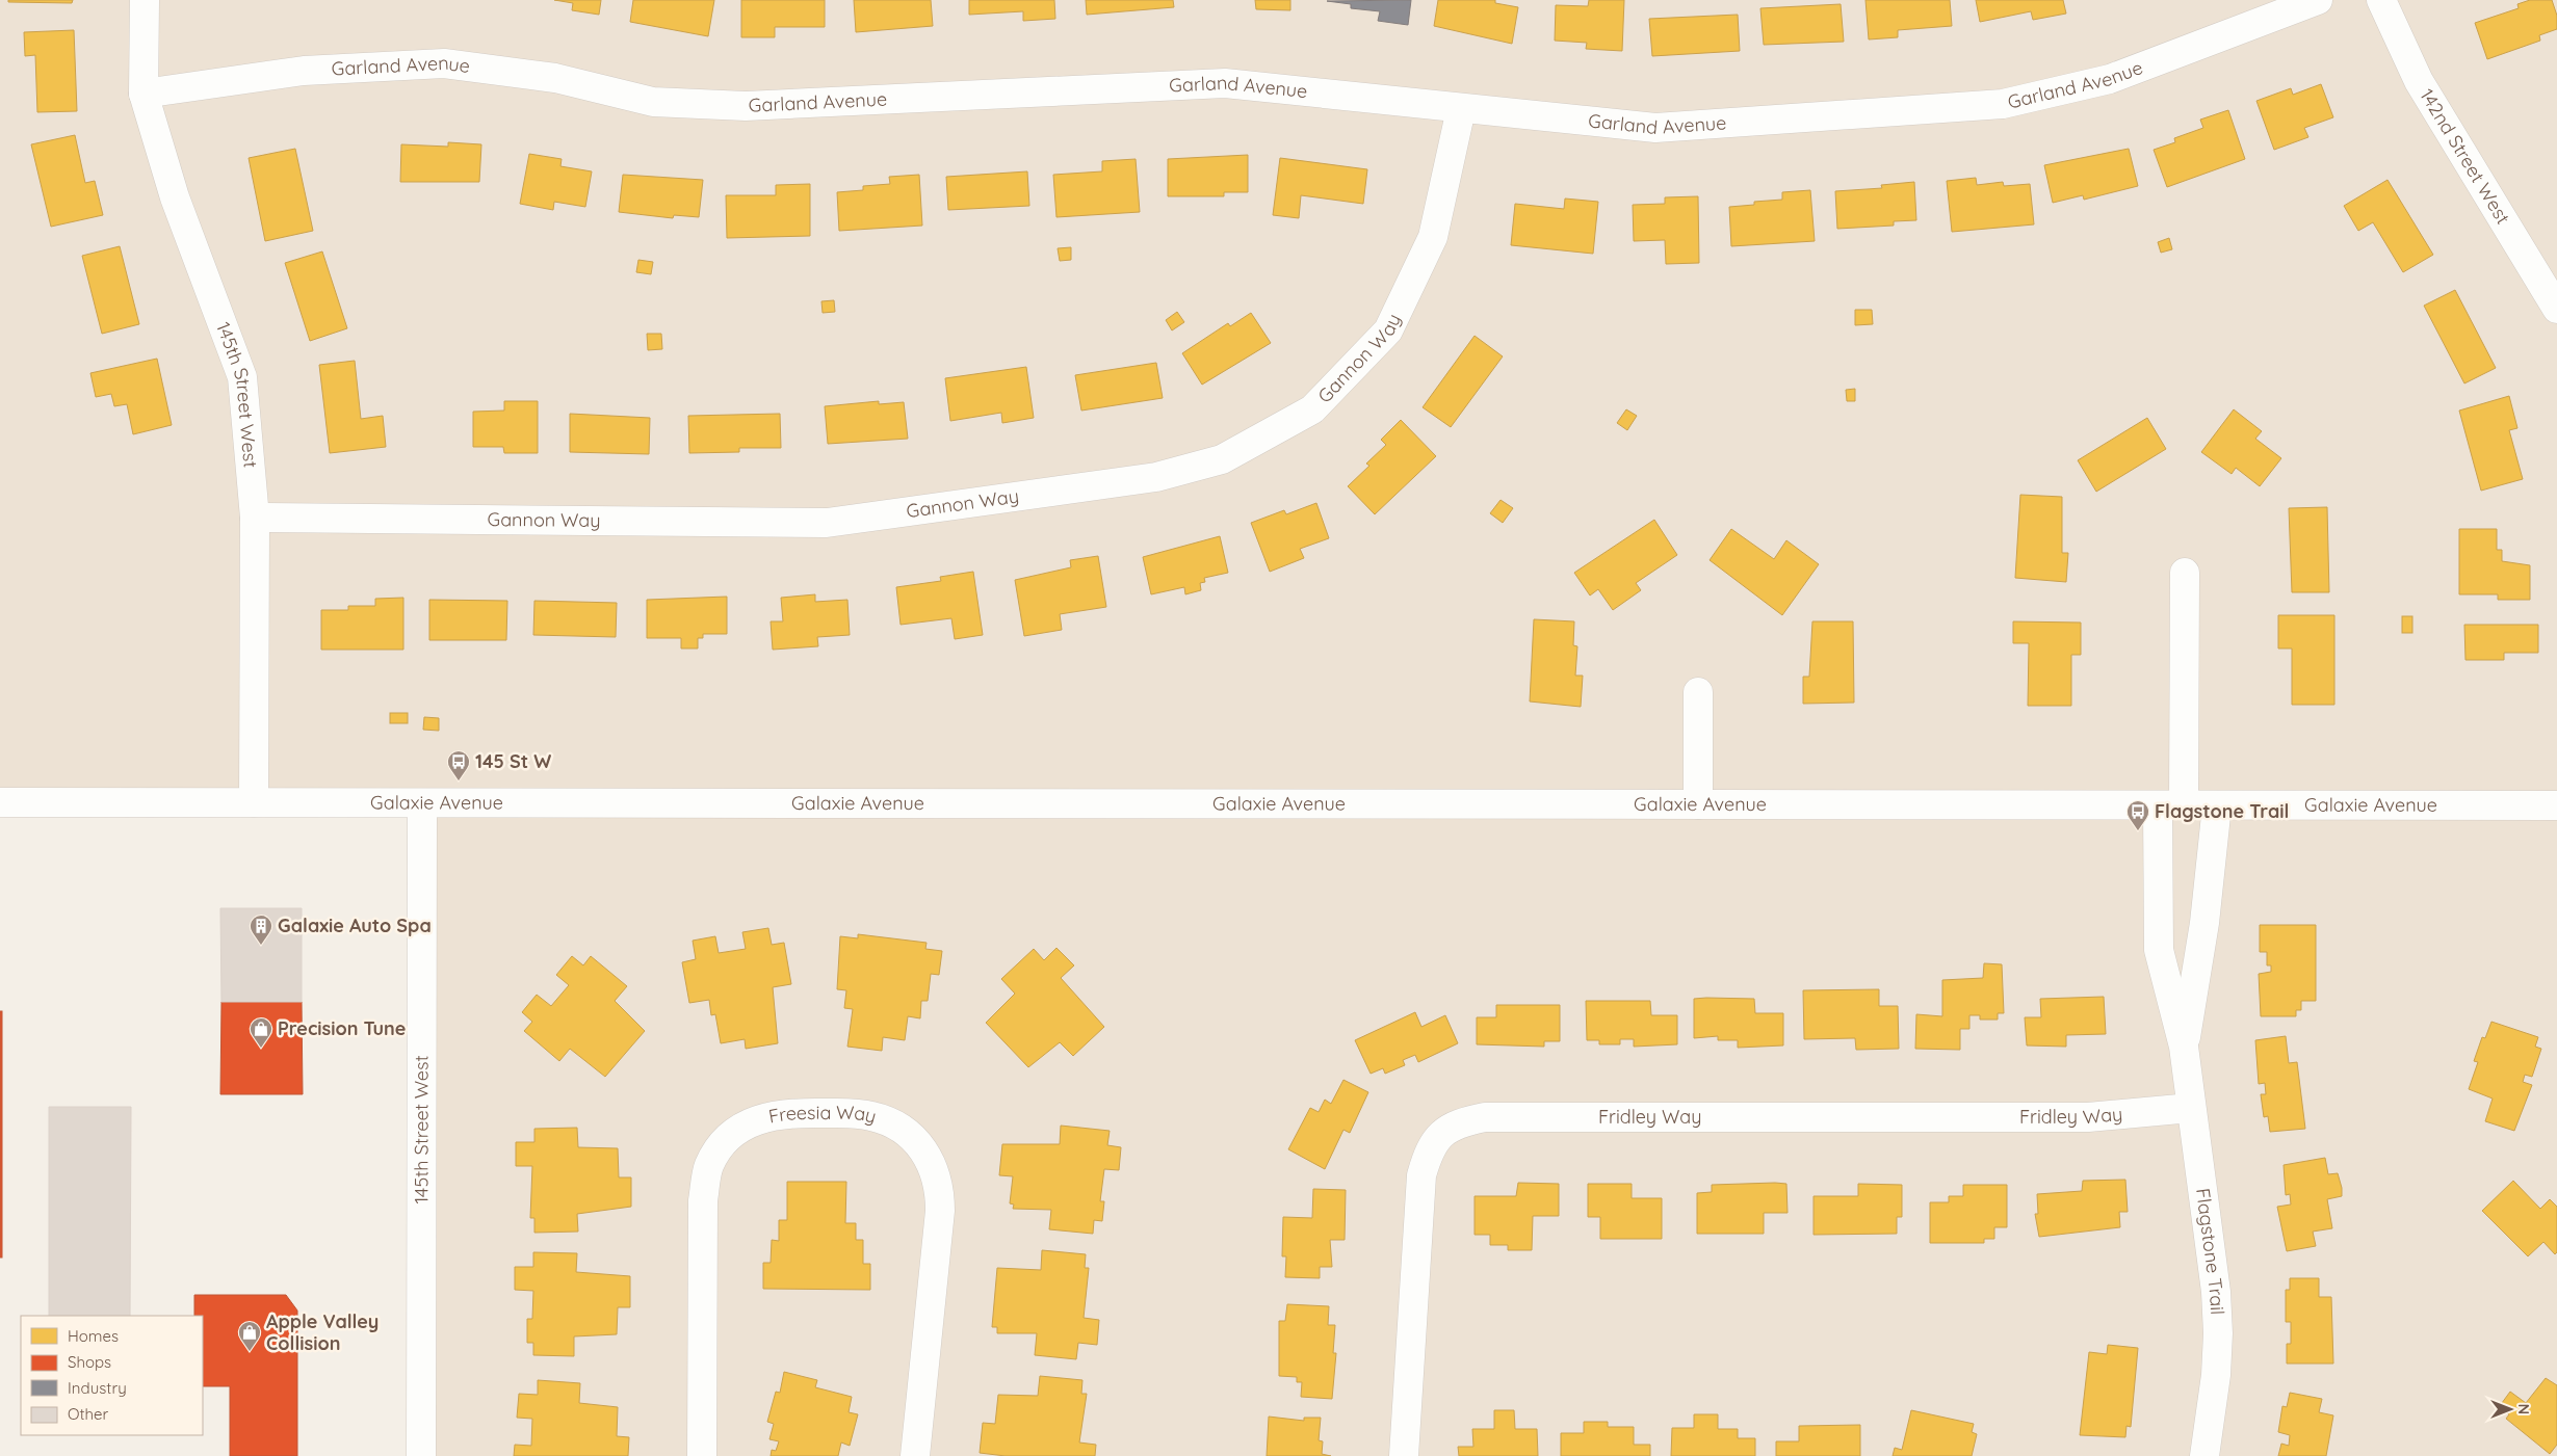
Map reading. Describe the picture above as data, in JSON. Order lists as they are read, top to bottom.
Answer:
{
  "streets": {
    "street": [
      "Garland Avenue",
      "142nd Street West",
      "Gannon Way",
      "145th Street West",
      "Galaxie Avenue",
      "Fridley Way",
      "Freesia Way",
      "Flagstone Trail"
    ]
  },
  "crossings": [
    ["Garland Avenue", "Gannon Way"],
    ["Garland Avenue", "145th Street West"],
    ["Gannon Way", "145th Street West"],
    ["145th Street West", "Galaxie Avenue"],
    ["Fridley Way", "Flagstone Trail"]
  ],
  "places": {
    "bus stop": ["145 St W", "Flagstone Trail"],
    "building": ["Galaxie Auto Spa"],
    "shop": ["Precision Tune", "Apple Valley Collision"]
  },
  "legend": [
    "Homes",
    "Shops",
    "Industry",
    "Other"
  ],
  "north": "right"
}
